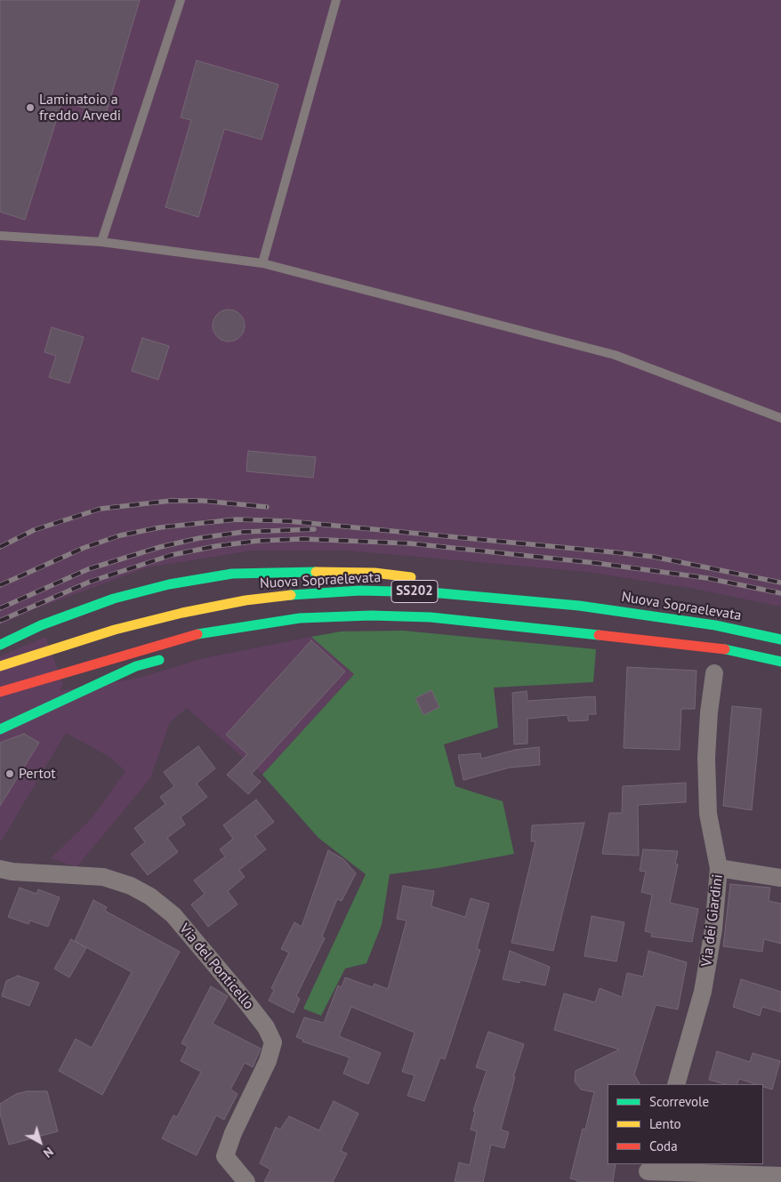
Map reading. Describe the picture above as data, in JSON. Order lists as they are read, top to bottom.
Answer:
{
  "streets": {
    "highway": ["Nuova Sopraelevata", "SS202"],
    "street": ["Via dei Giardini", "Via del Ponticello"]
  },
  "places": ["Laminatoio a freddo Arvedi", "Pertot"],
  "legend": ["Scorrevole", "Lento", "Coda"],
  "north": "bottom right"
}
